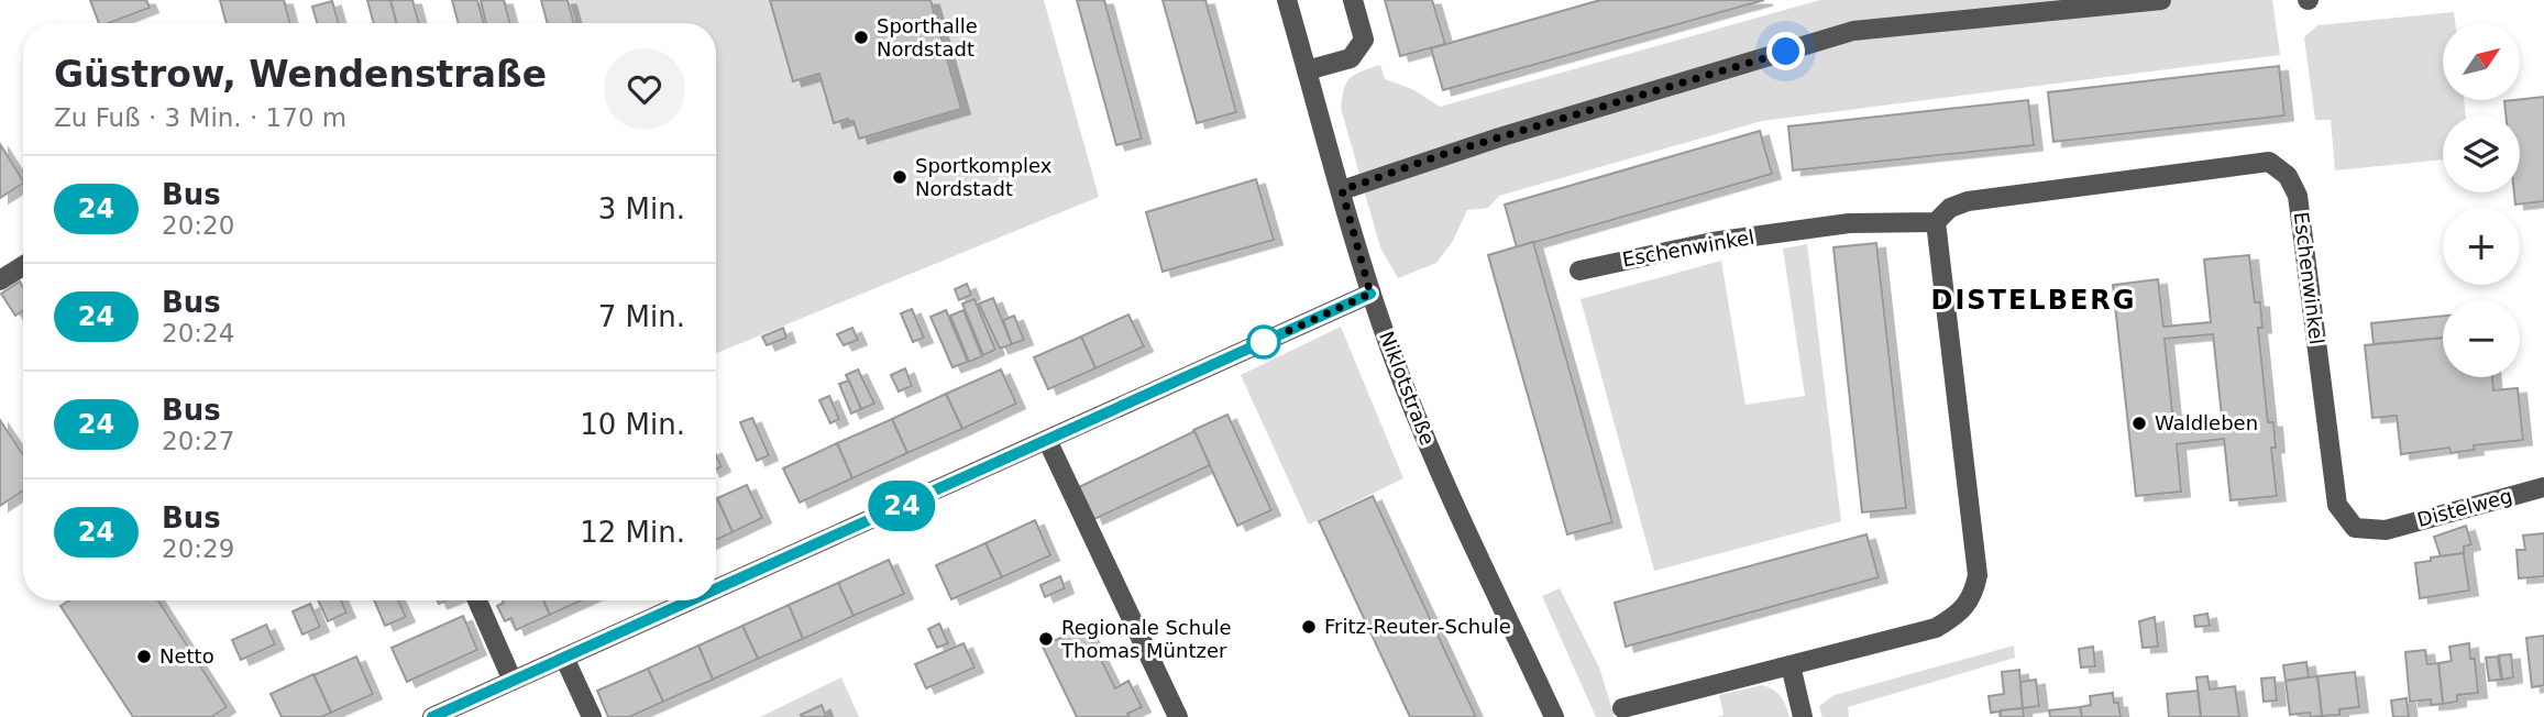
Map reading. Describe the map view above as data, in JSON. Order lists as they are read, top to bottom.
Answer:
{
  "streets": {
    "street": ["Eschenwinkel", "Niklotstraße", "Distelweg"]
  },
  "crossings": [
    ["Eschenwinkel", "Distelweg"]
  ],
  "districts": ["DISTELBERG"],
  "places": [
    "Sporthalle Nordstadt",
    "Sportkomplex Nordstadt",
    "Waldleben",
    "Fritz-Reuter-Schule",
    "Regionale Schule Thomas Müntzer",
    "Netto"
  ],
  "lines": ["bus line 24"],
  "north": "top right",
  "page": {
    "on_map": "24",
    "map_buttons": ["+", "−"],
    "heading": ["Güstrow, Wendenstraße", "Zu Fuß · 3 Min. · 170 m"],
    "list": [
      {
        "mark": "24",
        "name": "Bus",
        "note": "20:20",
        "value": "3 Min."
      },
      {
        "mark": "24",
        "name": "Bus",
        "note": "20:24",
        "value": "7 Min."
      },
      {
        "mark": "24",
        "name": "Bus",
        "note": "20:27",
        "value": "10 Min."
      },
      {
        "mark": "24",
        "name": "Bus",
        "note": "20:29",
        "value": "12 Min."
      }
    ]
  }
}
